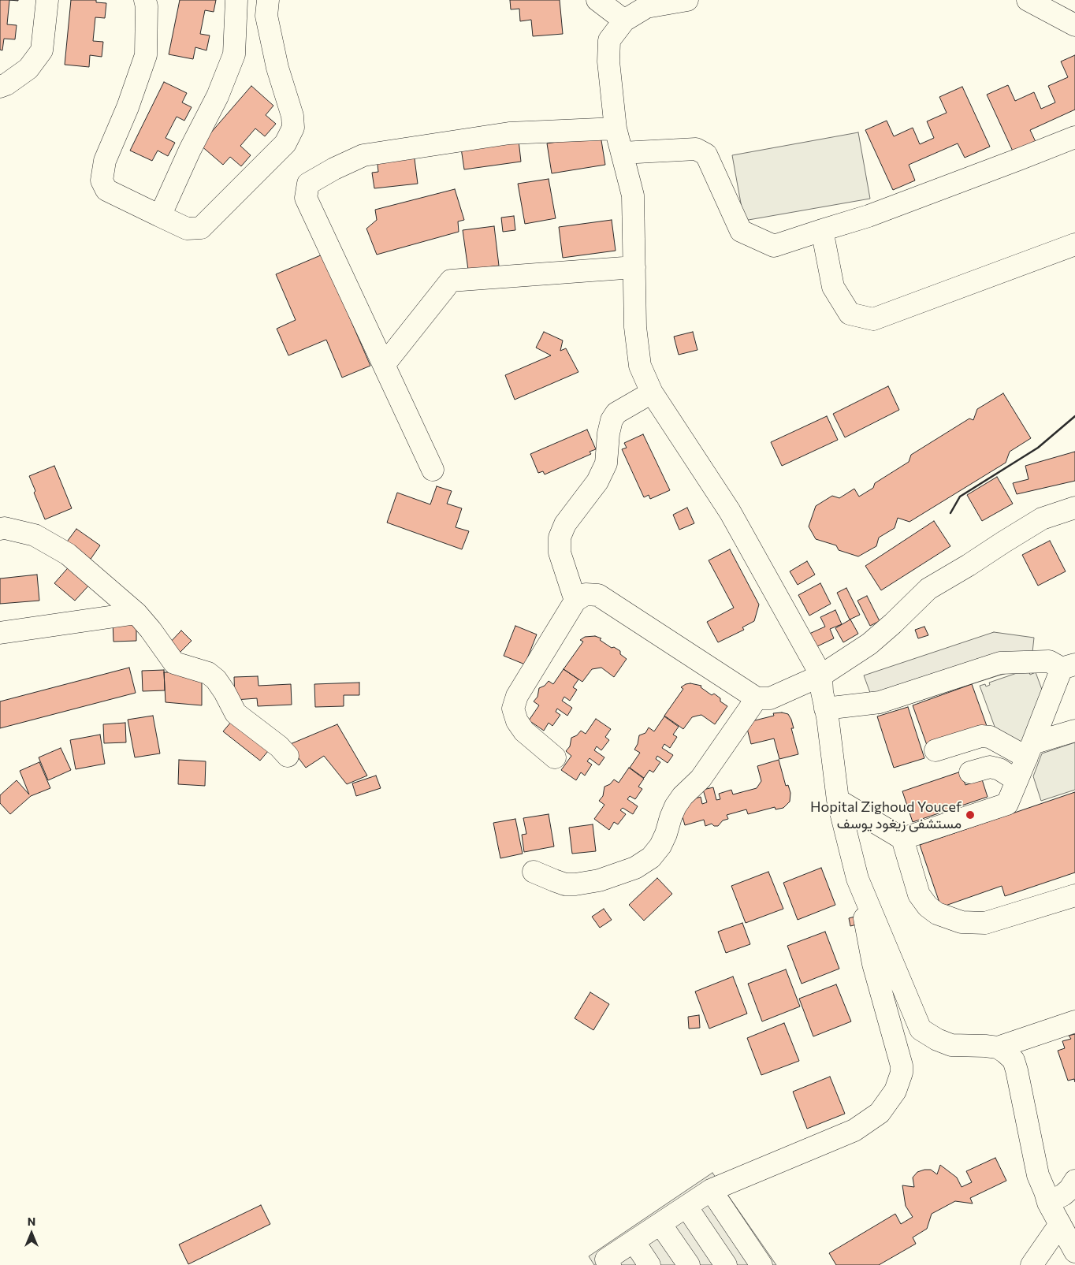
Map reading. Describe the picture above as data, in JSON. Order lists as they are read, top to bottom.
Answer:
{
  "places": ["Hopital Zighoud Youcef مستشفى زيغود يوسف"],
  "north": "top"
}
